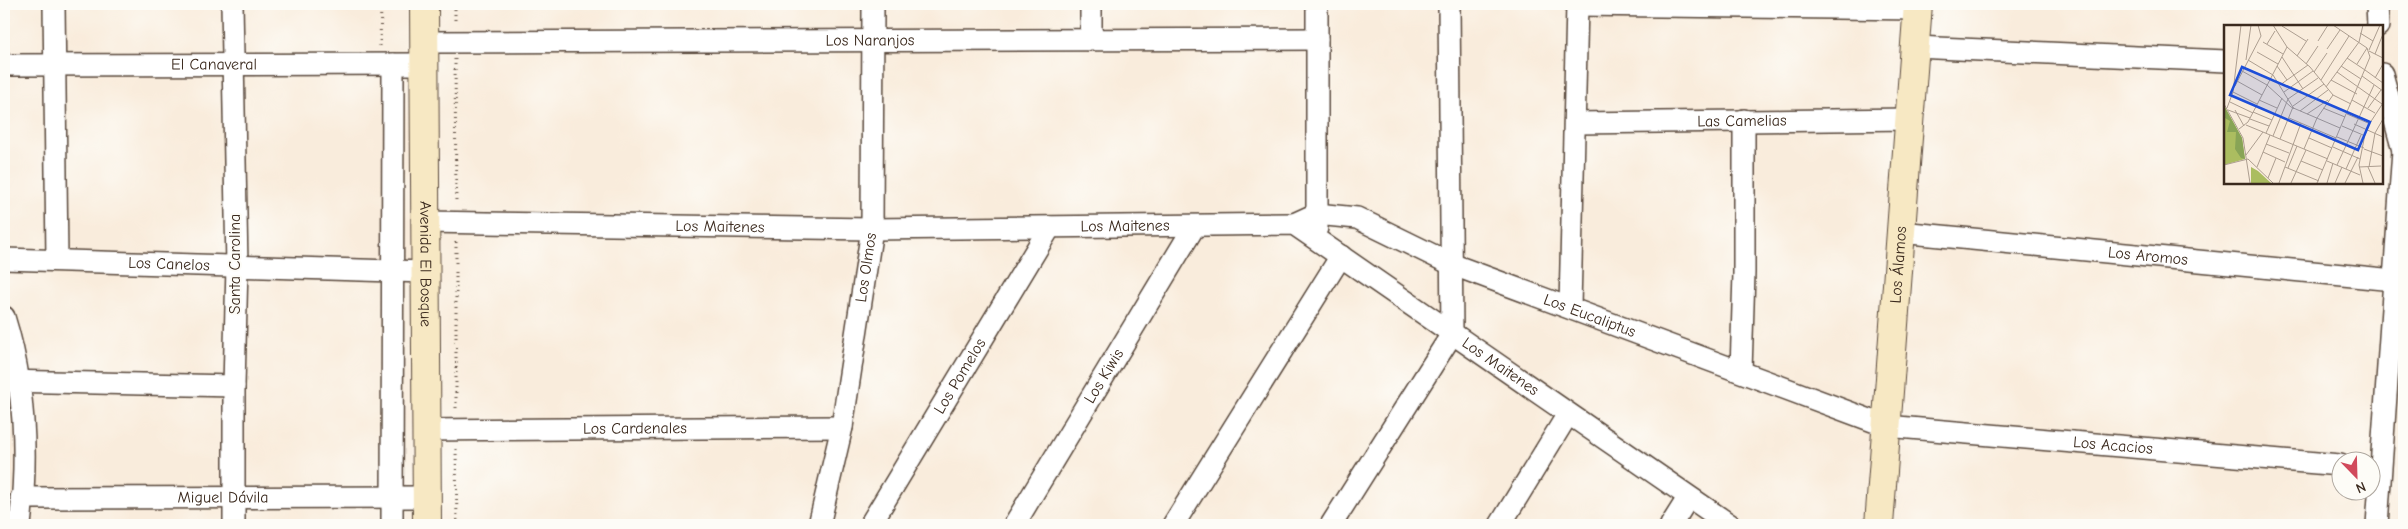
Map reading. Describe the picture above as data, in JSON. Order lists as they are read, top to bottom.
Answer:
{
  "streets": {
    "street": [
      "Los Naranjos",
      "El Canaveral",
      "Las Camelias",
      "Los Maitenes",
      "Los Aromos",
      "Los Canelos",
      "Santa Carolina",
      "Los Álamos",
      "Avenida El Bosque",
      "Los Olmos",
      "Los Eucaliptus",
      "Los Pomelos",
      "Los Kiwis",
      "Los Cardenales",
      "Los Acacios",
      "Miguel Dávila"
    ]
  },
  "crossings": [
    ["Los Naranjos", "El Canaveral"],
    ["Los Naranjos", "Avenida El Bosque"],
    ["Los Naranjos", "Los Olmos"],
    ["El Canaveral", "Santa Carolina"],
    ["El Canaveral", "Avenida El Bosque"],
    ["Las Camelias", "Los Álamos"],
    ["Los Maitenes", "Avenida El Bosque"],
    ["Los Maitenes", "Los Olmos"],
    ["Los Maitenes", "Los Eucaliptus"],
    ["Los Maitenes", "Los Pomelos"],
    ["Los Maitenes", "Los Kiwis"],
    ["Los Aromos", "Los Álamos"],
    ["Los Canelos", "Santa Carolina"],
    ["Los Canelos", "Avenida El Bosque"],
    ["Santa Carolina", "Miguel Dávila"],
    ["Los Álamos", "Los Eucaliptus"],
    ["Los Álamos", "Los Acacios"],
    ["Avenida El Bosque", "Los Cardenales"],
    ["Avenida El Bosque", "Miguel Dávila"],
    ["Los Olmos", "Los Cardenales"],
    ["Los Eucaliptus", "Los Acacios"]
  ],
  "north": "bottom right"
}
